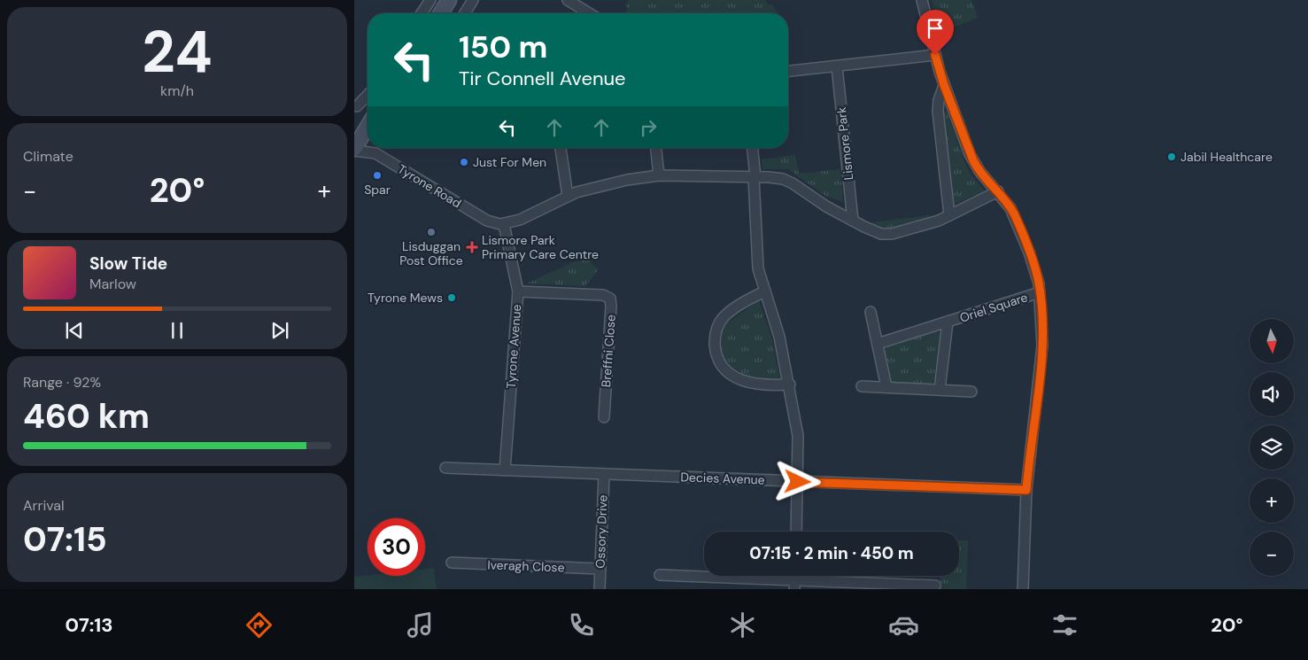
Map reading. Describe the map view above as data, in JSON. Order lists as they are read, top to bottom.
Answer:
{
  "streets": {
    "street": [
      "Lismore Park",
      "Tyrone Road",
      "Oriel Square",
      "Tyrone Avenue",
      "Breffni Close",
      "Decies Avenue",
      "Ossory Drive",
      "Iveragh Close"
    ]
  },
  "crossings": [
    ["Tyrone Road", "Tyrone Avenue"],
    ["Tyrone Avenue", "Breffni Close"],
    ["Tyrone Avenue", "Decies Avenue"],
    ["Decies Avenue", "Ossory Drive"],
    ["Ossory Drive", "Iveragh Close"]
  ],
  "places": {
    "other": [
      "Jabil Healthcare",
      "Just For Men",
      "Spar",
      "Lisduggan Post Office",
      "Tyrone Mews"
    ],
    "health": ["Lismore Park Primary Care Centre"]
  },
  "north": "bottom",
  "page": {
    "tile": [
      ["24", "km/h"],
      "Climate",
      ["Range · 92%", "460 km"],
      ["Arrival", "07:15"]
    ],
    "turn": ["150 m", "Tir Connell Avenue"],
    "heat": ["−", "20°", "+"],
    "song": ["Slow Tide", "Marlow"],
    "map_buttons": ["+", "−"],
    "limit": "30",
    "trip": "07:15 · 2 min · 450 m",
    "tabs": ["07:13", "20°"]
  }
}
